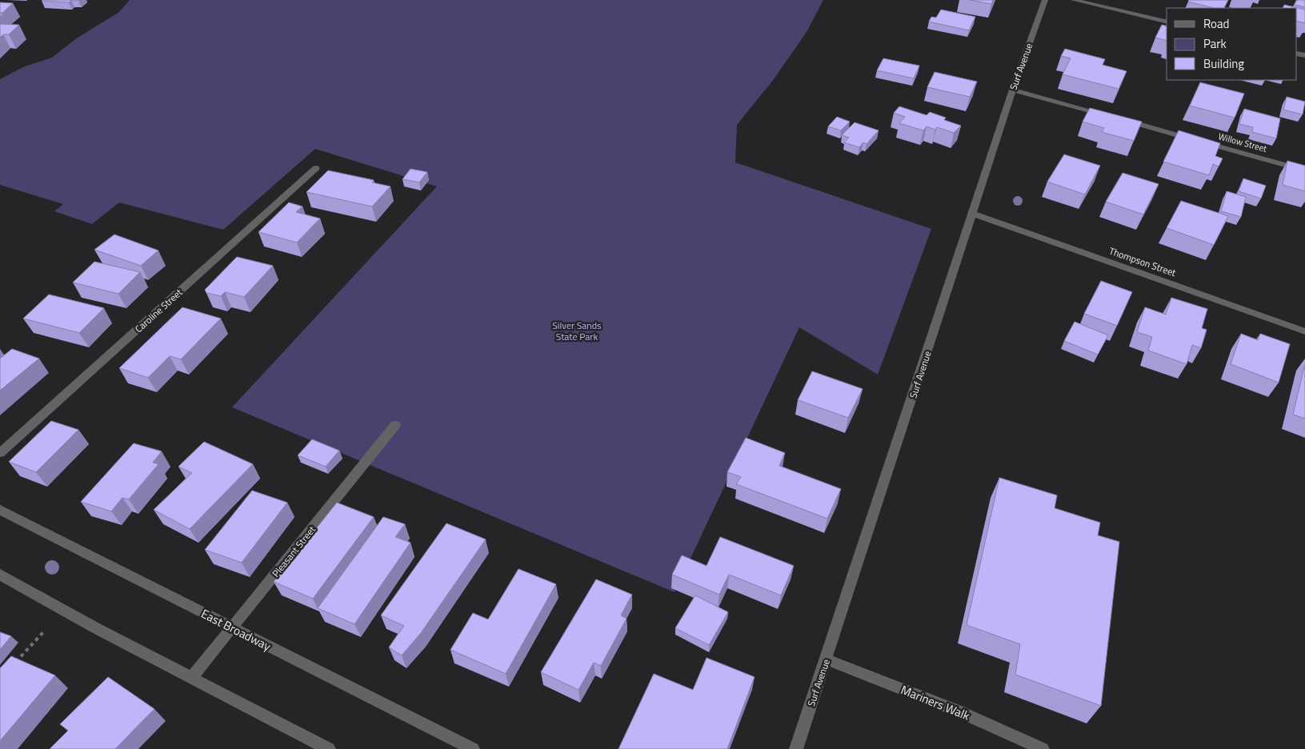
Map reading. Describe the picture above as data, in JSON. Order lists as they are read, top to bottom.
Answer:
{
  "streets": {
    "street": [
      "Surf Avenue",
      "Willow Street",
      "Thompson Street",
      "Caroline Street",
      "Pleasant Street",
      "East Broadway",
      "Mariners Walk"
    ]
  },
  "crossings": [
    ["Surf Avenue", "Willow Street"],
    ["Surf Avenue", "Thompson Street"],
    ["Surf Avenue", "Mariners Walk"],
    ["Pleasant Street", "East Broadway"]
  ],
  "parks": ["Silver Sands State Park"],
  "legend": ["Road", "Park", "Building"]
}
